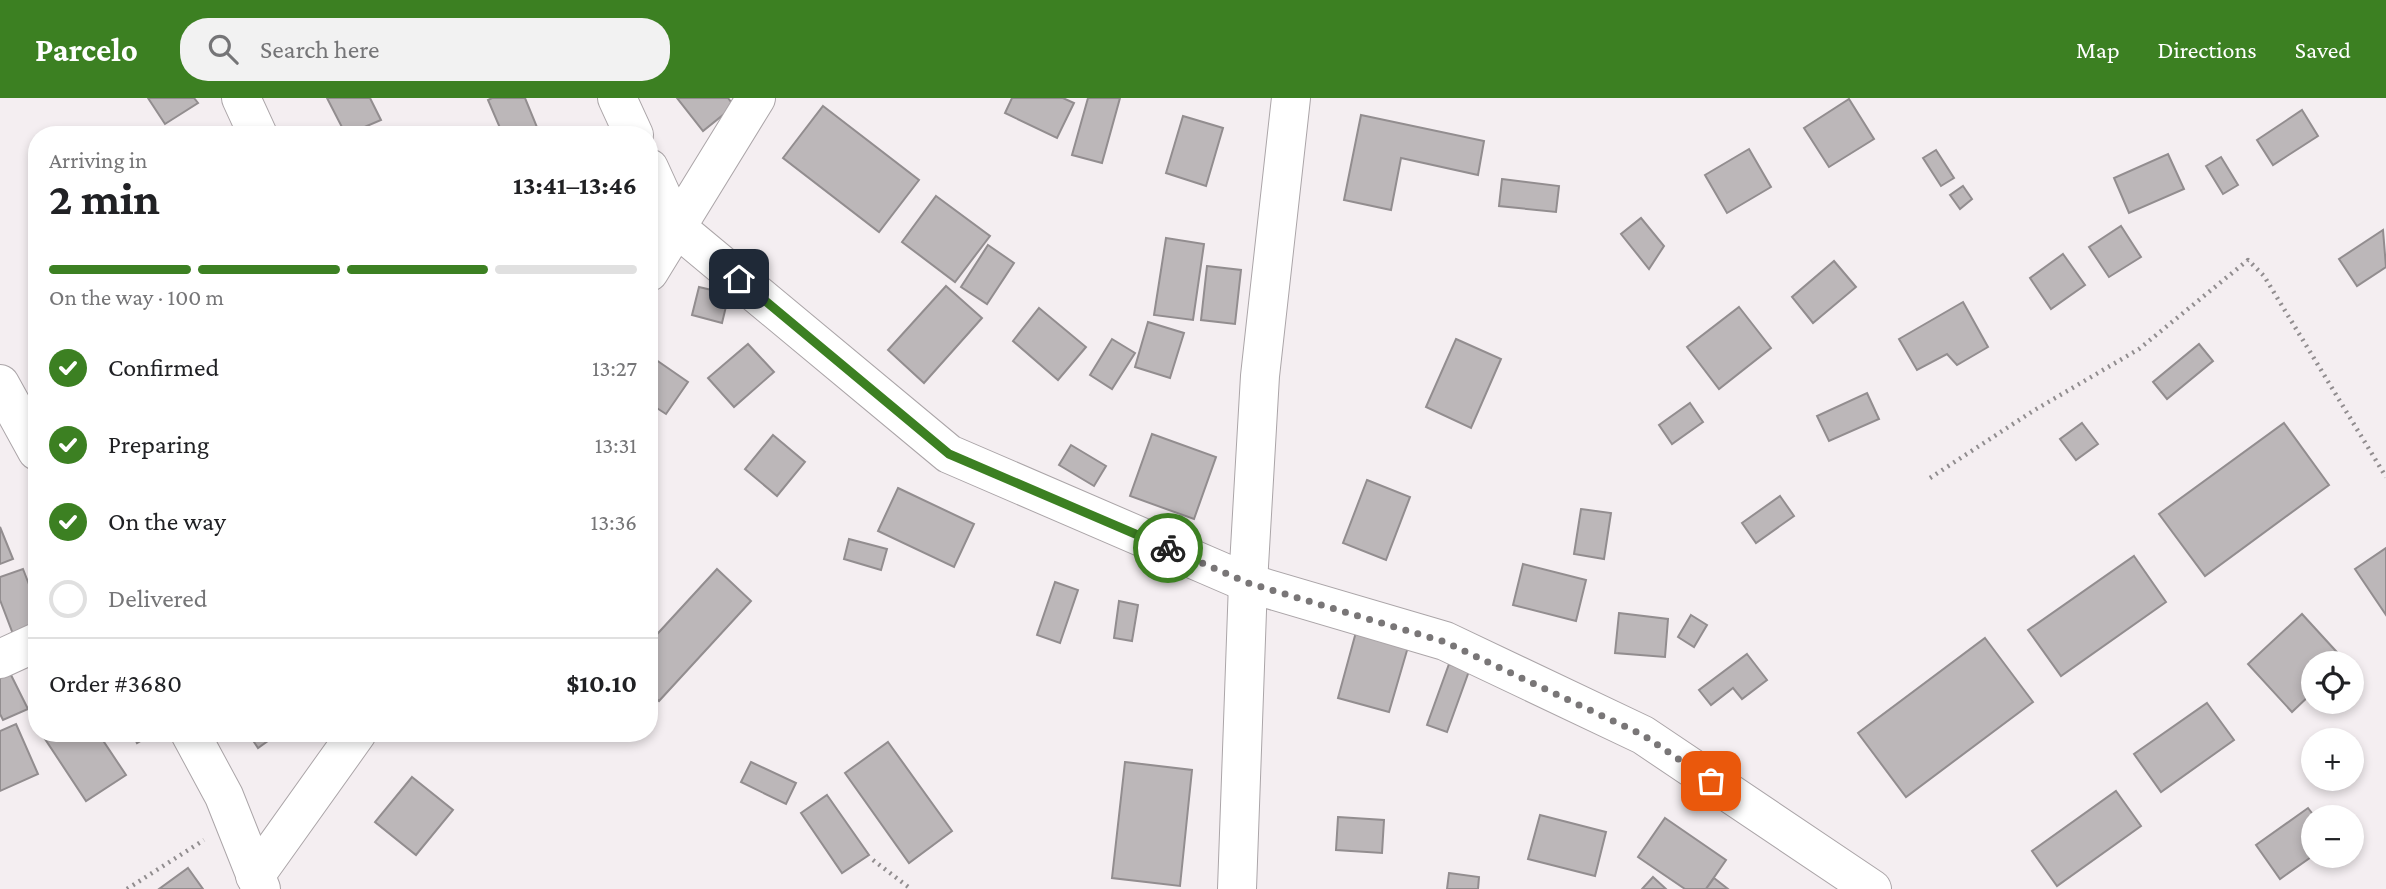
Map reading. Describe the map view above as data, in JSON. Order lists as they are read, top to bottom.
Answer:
{
  "page": {
    "header": "Parcelo",
    "search": "Search here",
    "nav": ["Map", "Directions", "Saved"],
    "heading": ["2 min", "Arriving in", "13:41–13:46"],
    "panel": ["Order #3680", "$10.10"],
    "bar": "On the way · 100 m",
    "list": [
      ["Confirmed", "13:27"],
      ["Preparing", "13:31"],
      ["On the way", "13:36"],
      "Delivered"
    ],
    "map_buttons": ["+", "−"]
  }
}
